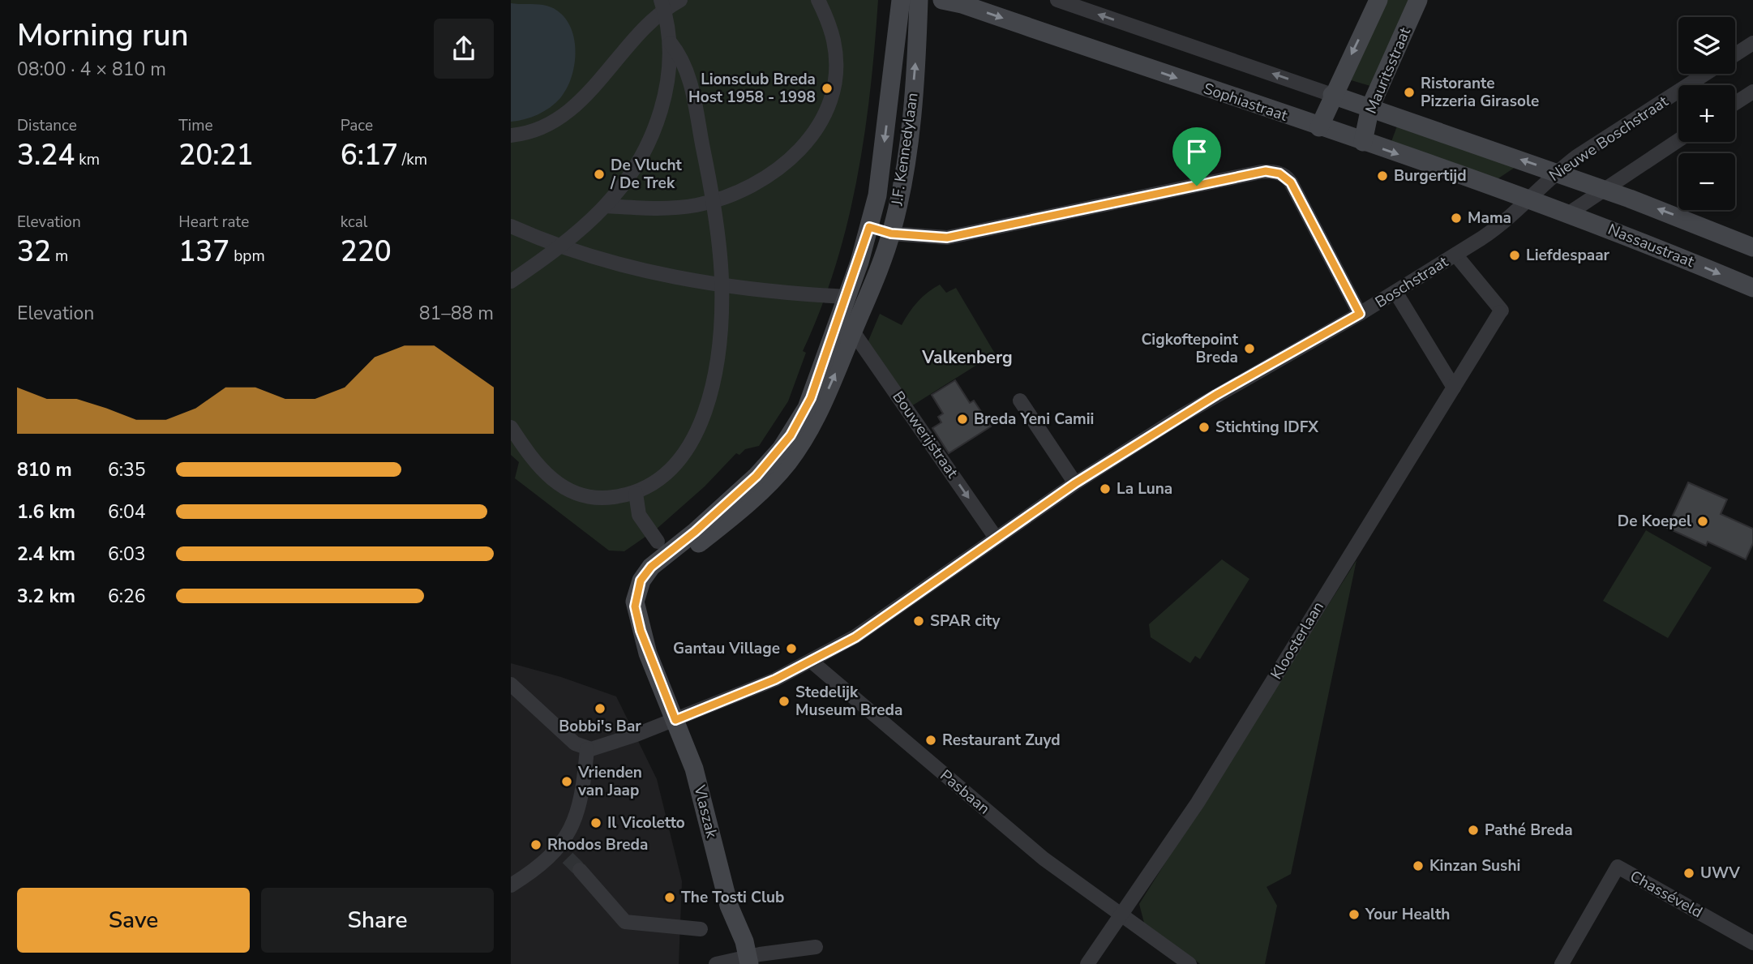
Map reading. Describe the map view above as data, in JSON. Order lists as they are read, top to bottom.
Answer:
{
  "streets": {
    "street": [
      "Mauritsstraat",
      "Sophiastraat",
      "Nieuwe Boschstraat",
      "J.F. Kennedylaan",
      "Nassaustraat",
      "Boschstraat",
      "Bouwerijstraat",
      "Kloosterlaan",
      "Pasbaan",
      "Vlaszak",
      "Chasséveld"
    ]
  },
  "crossings": [
    ["Mauritsstraat", "Sophiastraat"],
    ["Sophiastraat", "Nieuwe Boschstraat"],
    ["Sophiastraat", "Nassaustraat"],
    ["Sophiastraat", "Boschstraat"],
    ["Nieuwe Boschstraat", "Boschstraat"],
    ["J.F. Kennedylaan", "Boschstraat"],
    ["J.F. Kennedylaan", "Bouwerijstraat"],
    ["J.F. Kennedylaan", "Vlaszak"],
    ["Boschstraat", "Bouwerijstraat"],
    ["Boschstraat", "Kloosterlaan"],
    ["Boschstraat", "Pasbaan"],
    ["Boschstraat", "Vlaszak"],
    ["Kloosterlaan", "Pasbaan"]
  ],
  "districts": ["Valkenberg"],
  "places": [
    "Lionsclub Breda Host 1958 - 1998",
    "Ristorante Pizzeria Girasole",
    "De Vlucht / De Trek",
    "Burgertijd",
    "Mama",
    "Liefdespaar",
    "Cigkoftepoint Breda",
    "Breda Yeni Camii",
    "Stichting IDFX",
    "La Luna",
    "De Koepel",
    "SPAR city",
    "Gantau Village",
    "Stedelijk Museum Breda",
    "Bobbi's Bar",
    "Restaurant Zuyd",
    "Vrienden van Jaap",
    "Il Vicoletto",
    "Pathé Breda",
    "Rhodos Breda",
    "Kinzan Sushi",
    "UWV",
    "The Tosti Club",
    "Your Health"
  ],
  "page": {
    "heading": ["Morning run", "08:00 · 4 × 810 m"],
    "map_buttons": ["+", "−"],
    "stats": [
      ["Distance", "3.24 km"],
      ["Time", "20:21"],
      ["Pace", "6:17 /km"],
      ["Elevation", "32 m"],
      ["Heart rate", "137 bpm"],
      ["kcal", "220"]
    ],
    "chart": ["Elevation", "81–88 m"],
    "list": [
      {
        "name": "810 m",
        "note": "6:35"
      },
      {
        "name": "1.6 km",
        "note": "6:04"
      },
      {
        "name": "2.4 km",
        "note": "6:03"
      },
      {
        "name": "3.2 km",
        "note": "6:26"
      }
    ],
    "buttons": ["Save", "Share"]
  }
}
